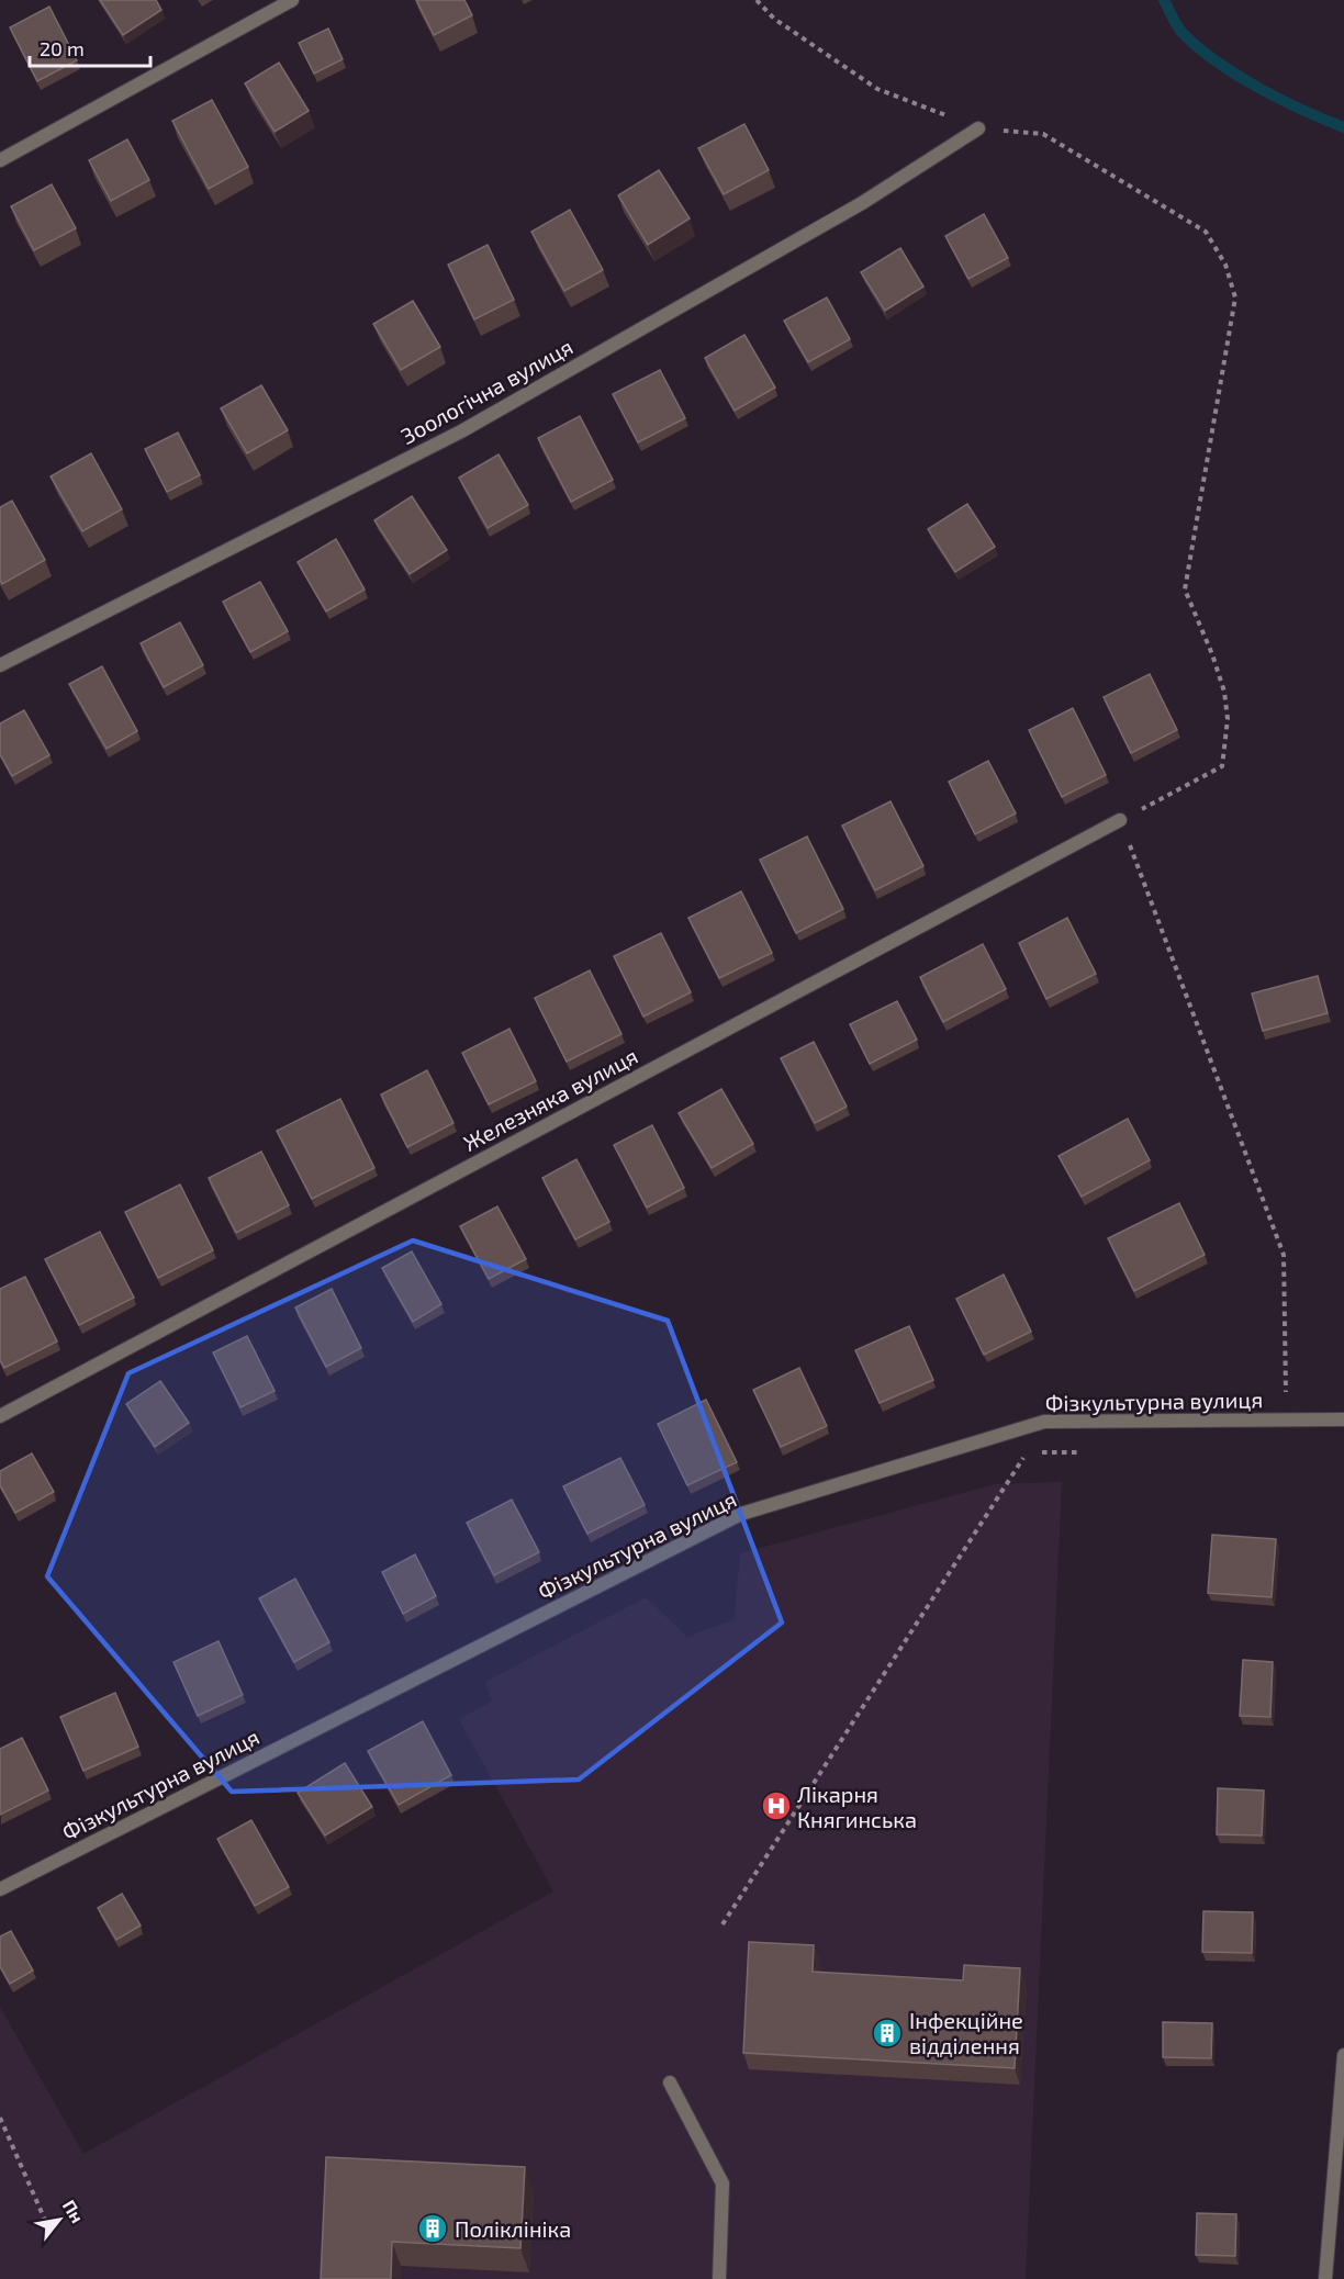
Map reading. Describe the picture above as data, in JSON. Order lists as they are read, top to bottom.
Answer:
{
  "streets": {
    "street": ["Зоологічна вулиця", "Железняка вулиця", "Фізкультурна вулиця"]
  },
  "places": {
    "hospital": ["Лікарня Княгинська"],
    "building": ["Інфекційне відділення", "Поліклініка"]
  },
  "scale_bar": "20 m",
  "north": "top right"
}
